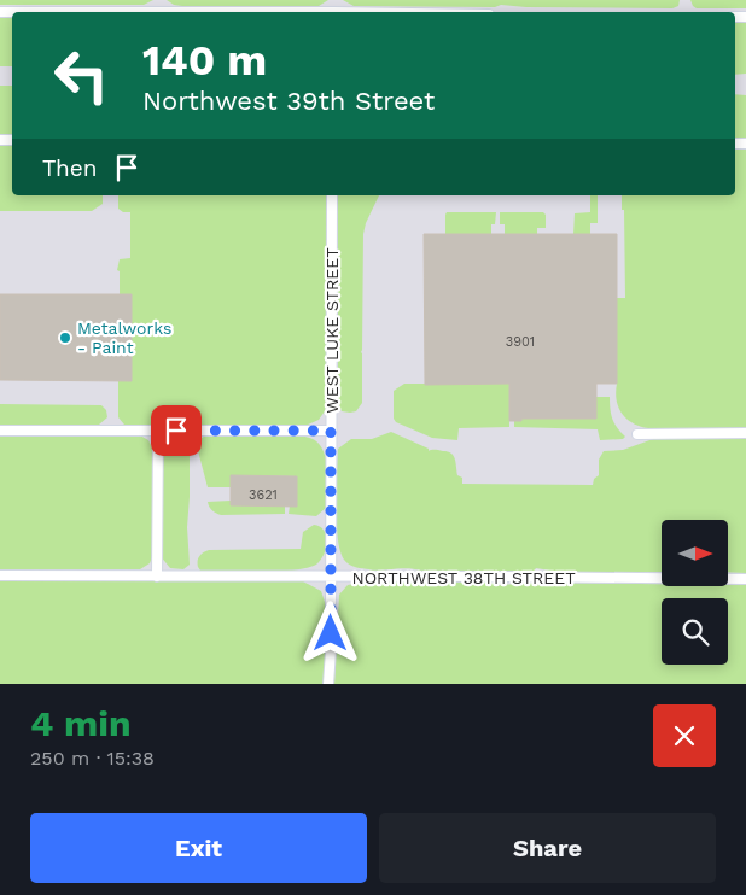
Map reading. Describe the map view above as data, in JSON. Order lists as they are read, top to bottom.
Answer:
{
  "streets": {
    "street": ["WEST LUKE STREET", "NORTHWEST 38TH STREET"]
  },
  "crossings": [
    ["WEST LUKE STREET", "NORTHWEST 38TH STREET"]
  ],
  "places": ["Metalworks - Paint"],
  "house_numbers": ["3901", "3621"],
  "north": "right",
  "page": {
    "turn": ["140 m", "Northwest 39th Street"],
    "then": "Then",
    "heading": ["4 min", "250 m · 15:38"],
    "buttons": ["Exit", "Share"]
  }
}
